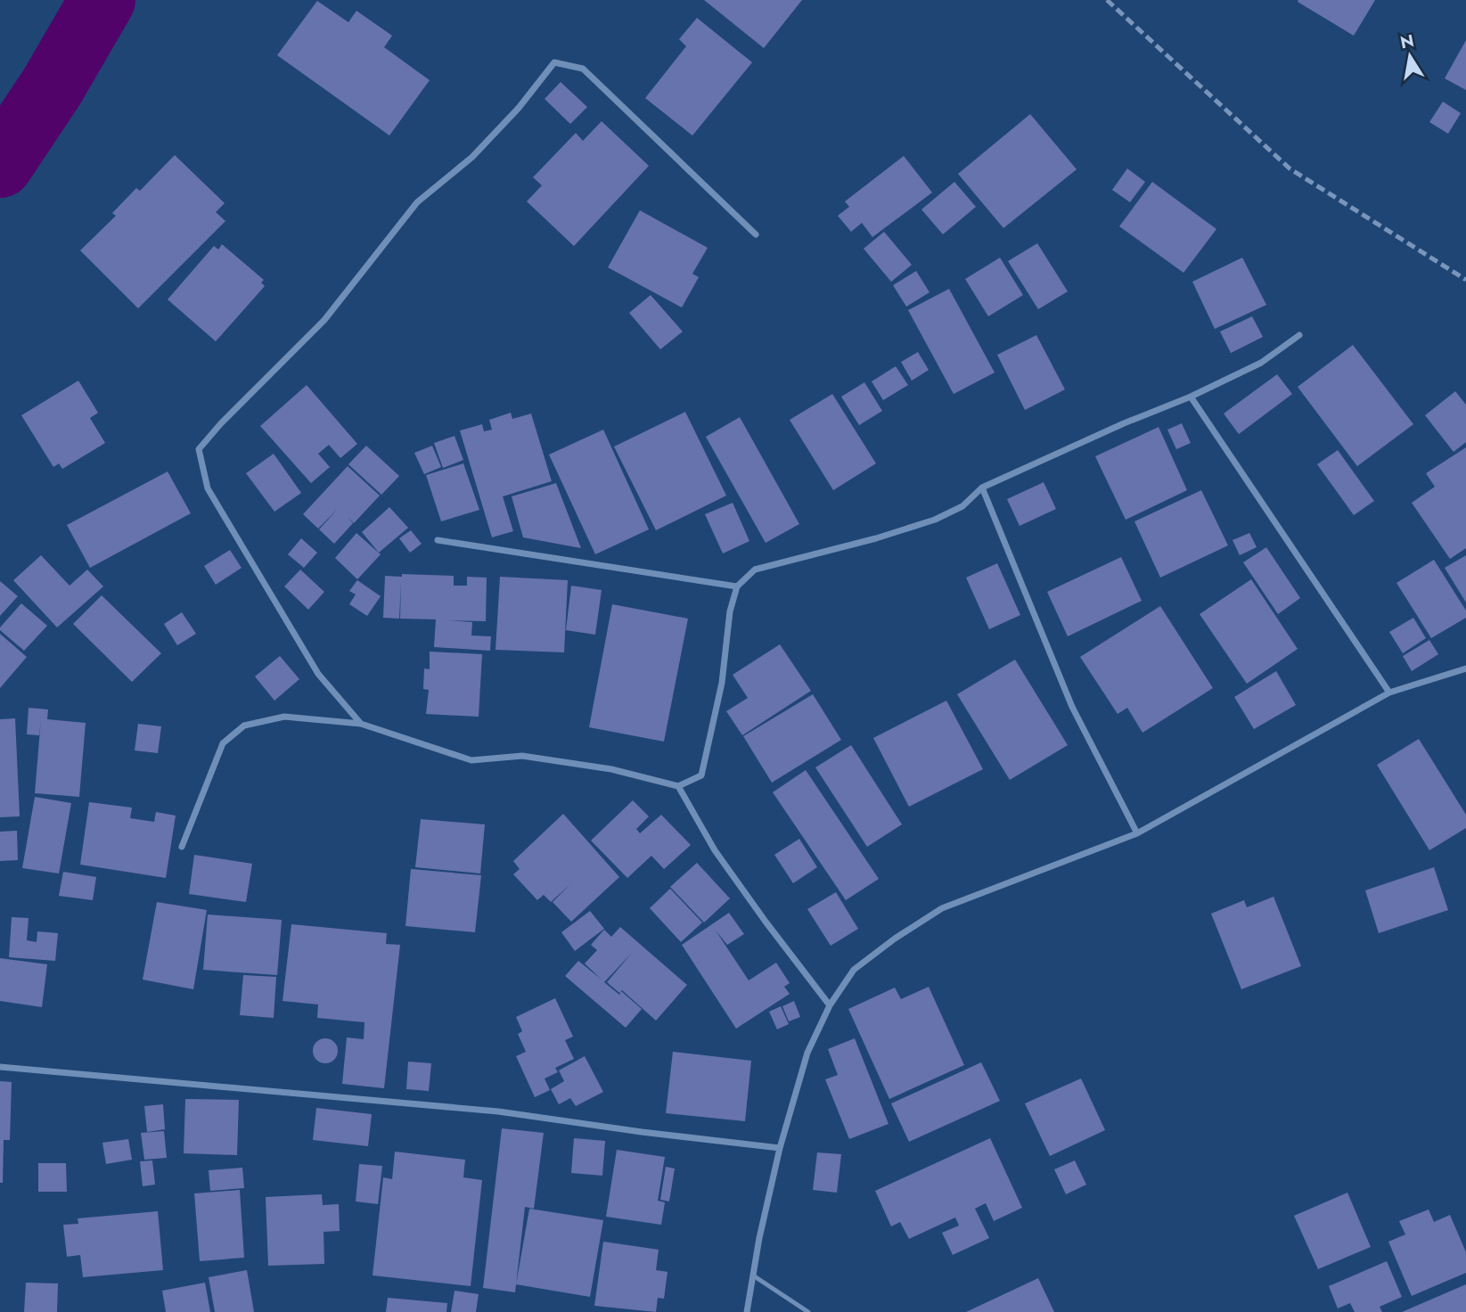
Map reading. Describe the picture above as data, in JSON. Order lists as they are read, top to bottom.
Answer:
{
  "north": "top"
}
